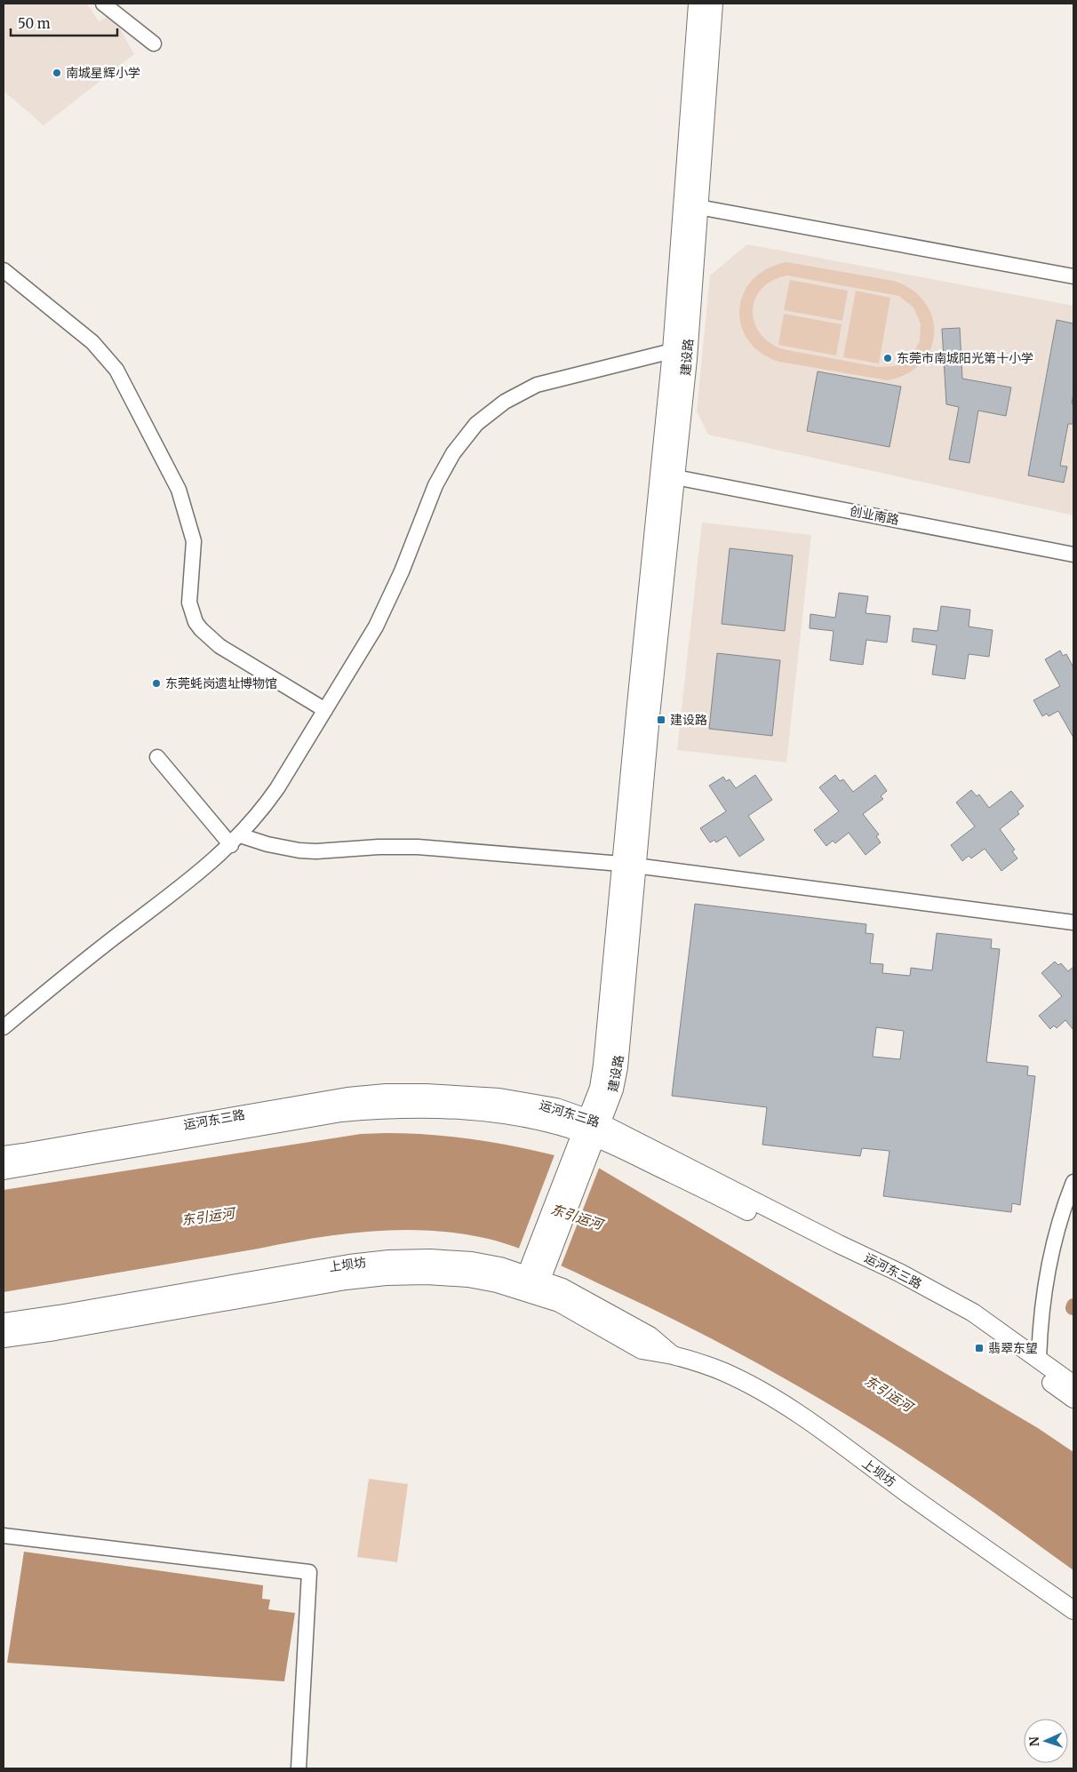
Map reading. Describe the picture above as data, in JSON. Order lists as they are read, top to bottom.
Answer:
{
  "streets": {
    "street": [
      "建设路",
      "创业南路",
      "运河东三路",
      "上坝坊"
    ]
  },
  "crossings": [
    ["建设路", "创业南路"],
    ["建设路", "运河东三路"],
    ["建设路", "上坝坊"]
  ],
  "water": ["东引运河"],
  "places": {
    "other": ["南城星辉小学", "东莞市南城阳光第十小学", "东莞蚝岗遗址博物馆"],
    "transit": ["建设路", "翡翠东望"]
  },
  "scale_bar": "50 m",
  "north": "left"
}
